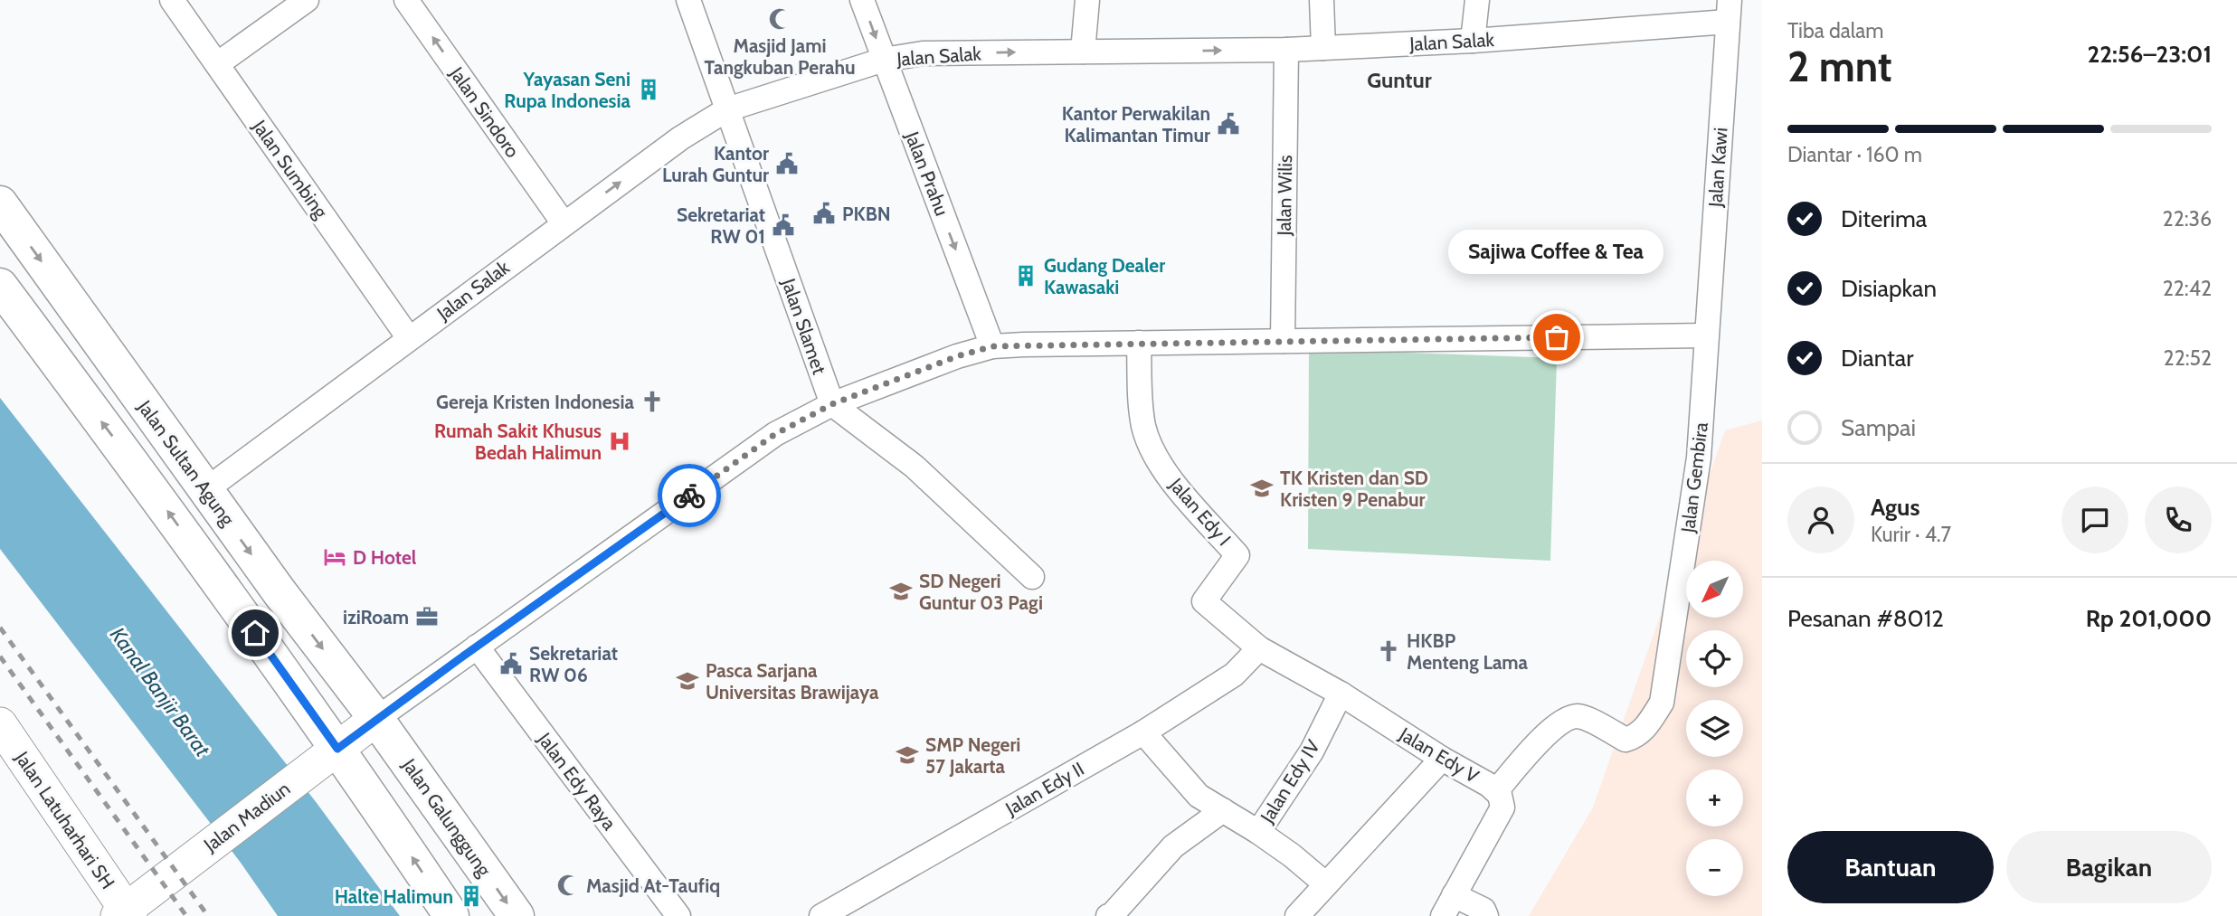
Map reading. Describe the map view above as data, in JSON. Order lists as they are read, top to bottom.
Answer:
{
  "streets": {
    "main road": ["Jalan Sultan Agung", "Jalan Galunggung"],
    "street": [
      "Jalan Salak",
      "Jalan Sindoro",
      "Jalan Kawi",
      "Jalan Sumbing",
      "Jalan Prahu",
      "Jalan Wilis",
      "Jalan Slamet",
      "Jalan Gembira",
      "Jalan Edy I",
      "Jalan Edy V",
      "Jalan Edy Raya",
      "Jalan Edy IV",
      "Jalan Edy II",
      "Jalan Madiun",
      "Jalan Latuharhari SH"
    ]
  },
  "crossings": [
    ["Jalan Salak", "Jalan Sindoro"],
    ["Jalan Salak", "Jalan Kawi"],
    ["Jalan Salak", "Jalan Sumbing"],
    ["Jalan Salak", "Jalan Prahu"],
    ["Jalan Salak", "Jalan Wilis"],
    ["Jalan Salak", "Jalan Slamet"],
    ["Jalan Salak", "Jalan Sultan Agung"],
    ["Jalan Kawi", "Jalan Gembira"],
    ["Jalan Sultan Agung", "Jalan Madiun"],
    ["Jalan Sultan Agung", "Jalan Galunggung"],
    ["Jalan Gembira", "Jalan Edy V"],
    ["Jalan Edy I", "Jalan Edy V"],
    ["Jalan Edy I", "Jalan Edy II"],
    ["Jalan Edy V", "Jalan Edy IV"],
    ["Jalan Edy V", "Jalan Edy II"],
    ["Jalan Edy IV", "Jalan Edy II"],
    ["Jalan Madiun", "Jalan Galunggung"],
    ["Jalan Madiun", "Jalan Latuharhari SH"]
  ],
  "one_way": ["Jalan Sindoro", "Jalan Prahu"],
  "districts": ["Guntur"],
  "water": ["Kanal Banjir Barat"],
  "places": {
    "mosque": ["Masjid Jami Tangkuban Perahu", "Masjid At-Taufiq"],
    "building": ["Yayasan Seni Rupa Indonesia", "Gudang Dealer Kawasaki", "Halte Halimun"],
    "public building": [
      "Kantor Perwakilan Kalimantan Timur",
      "Kantor Lurah Guntur",
      "PKBN",
      "Sekretariat RW 01",
      "Sekretariat RW 06"
    ],
    "other": ["Sajiwa Coffee & Tea"],
    "church": ["Gereja Kristen Indonesia", "HKBP Menteng Lama"],
    "hospital": ["Rumah Sakit Khusus Bedah Halimun"],
    "school or university": [
      "TK Kristen dan SD Kristen 9 Penabur",
      "SD Negeri Guntur 03 Pagi",
      "Pasca Sarjana Universitas Brawijaya",
      "SMP Negeri 57 Jakarta"
    ],
    "hotel": ["D Hotel"],
    "office": ["iziRoam"]
  },
  "north": "bottom left",
  "page": {
    "heading": ["2 mnt", "Tiba dalam", "22:56–23:01"],
    "panel": [
      "Agus",
      "Kurir · 4.7",
      "Pesanan #8012",
      "Rp 201,000"
    ],
    "bar": "Diantar · 160 m",
    "list": [
      ["Diterima", "22:36"],
      ["Disiapkan", "22:42"],
      ["Diantar", "22:52"],
      "Sampai"
    ],
    "bubble": "Sajiwa Coffee & Tea",
    "map_buttons": ["+", "−"],
    "buttons": ["Bantuan", "Bagikan"]
  }
}
